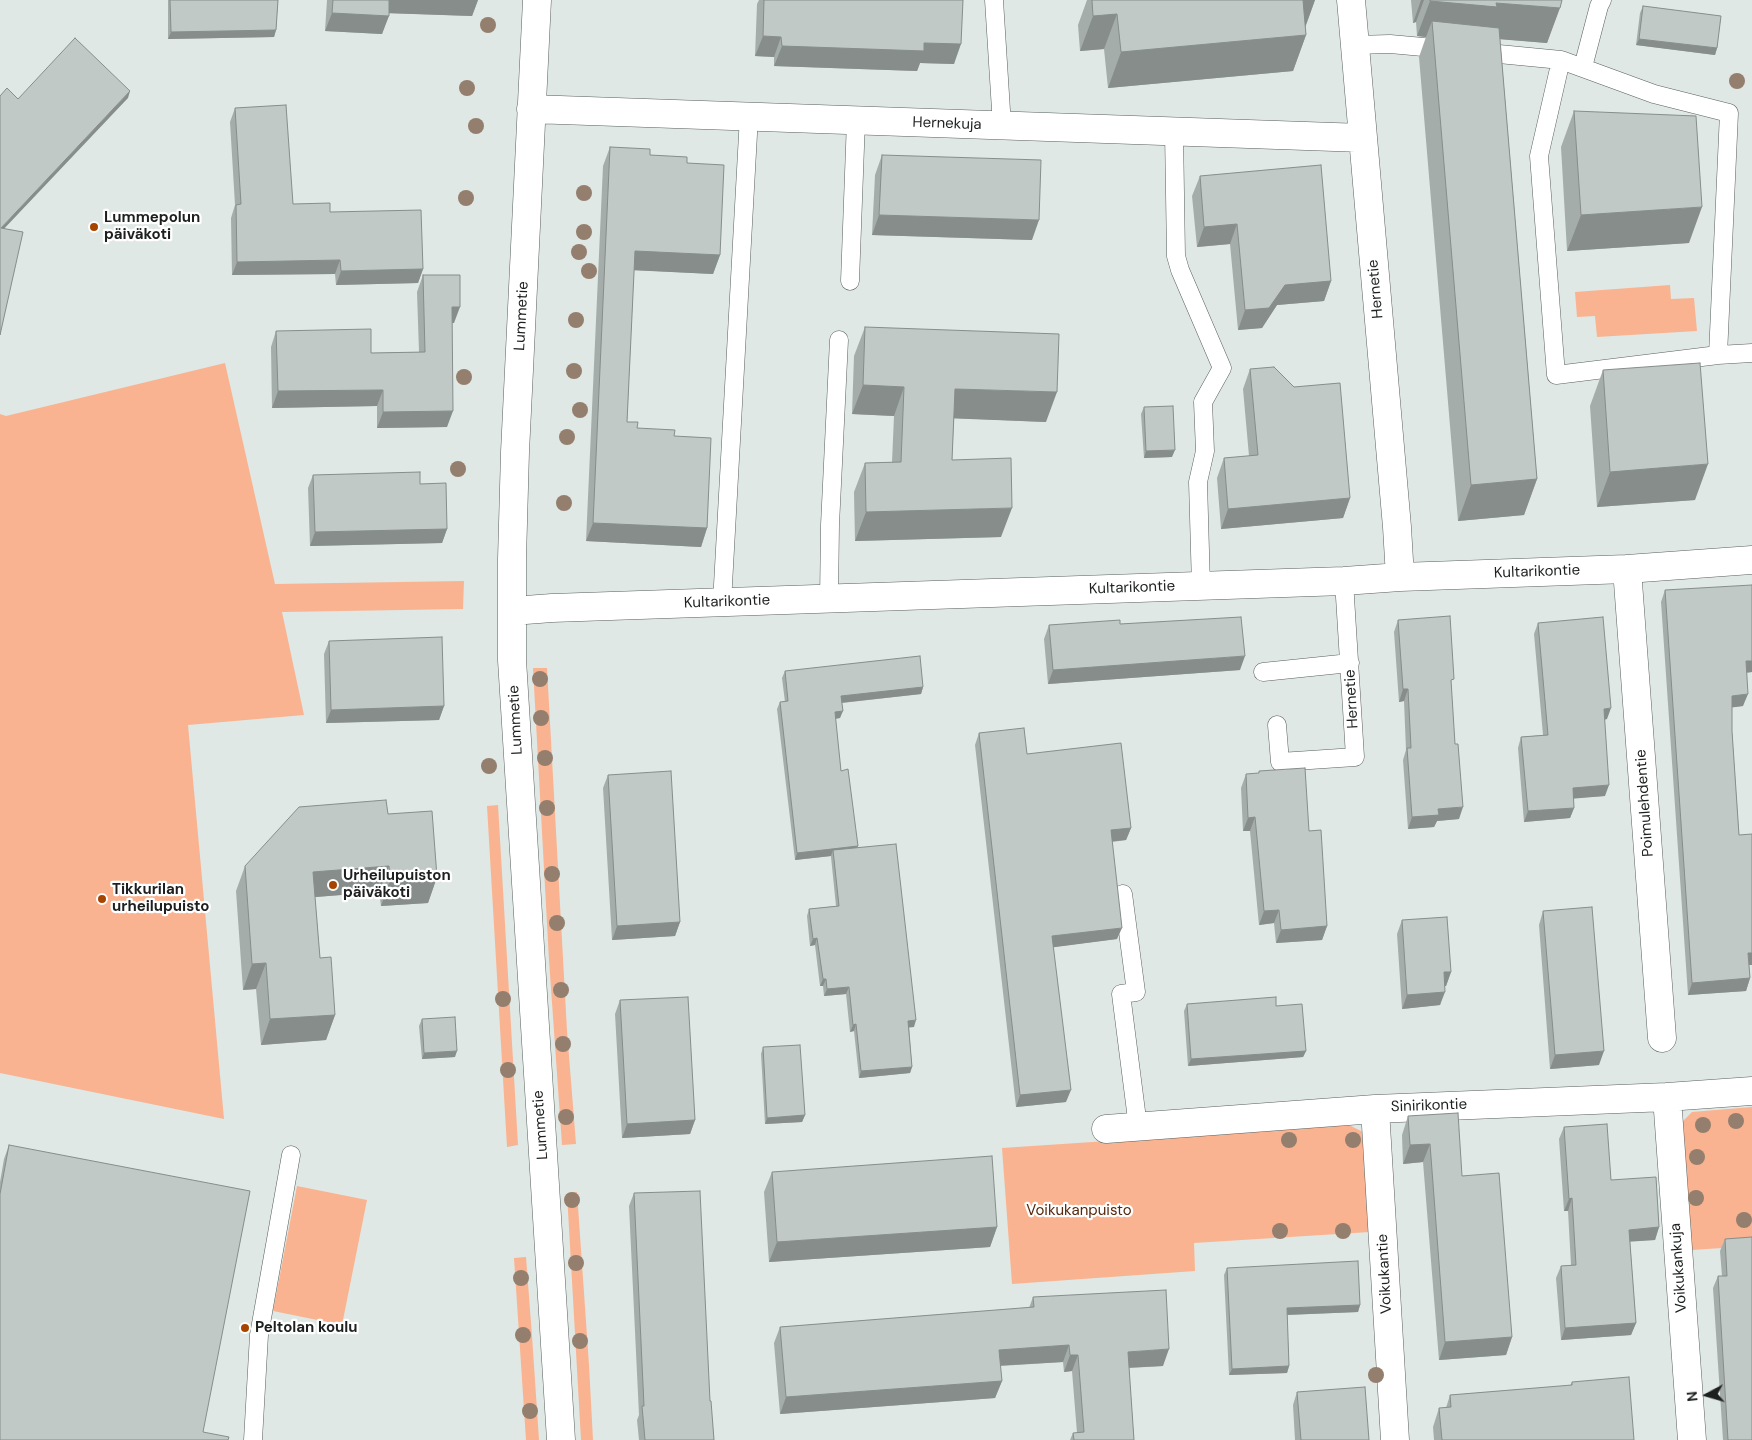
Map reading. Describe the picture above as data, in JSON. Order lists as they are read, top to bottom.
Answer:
{
  "streets": {
    "street": [
      "Hernekuja",
      "Hernetie",
      "Lummetie",
      "Kultarikontie",
      "Poimulehdentie",
      "Sinirikontie",
      "Voikukankuja",
      "Voikukantie"
    ]
  },
  "crossings": [
    ["Hernekuja", "Hernetie"],
    ["Hernekuja", "Lummetie"],
    ["Hernetie", "Kultarikontie"],
    ["Lummetie", "Kultarikontie"],
    ["Kultarikontie", "Poimulehdentie"],
    ["Sinirikontie", "Voikukankuja"],
    ["Sinirikontie", "Voikukantie"]
  ],
  "parks": ["Voikukanpuisto"],
  "places": [
    "Lummepolun päiväkoti",
    "Urheilupuiston päiväkoti",
    "Tikkurilan urheilupuisto",
    "Peltolan koulu"
  ],
  "north": "left"
}
